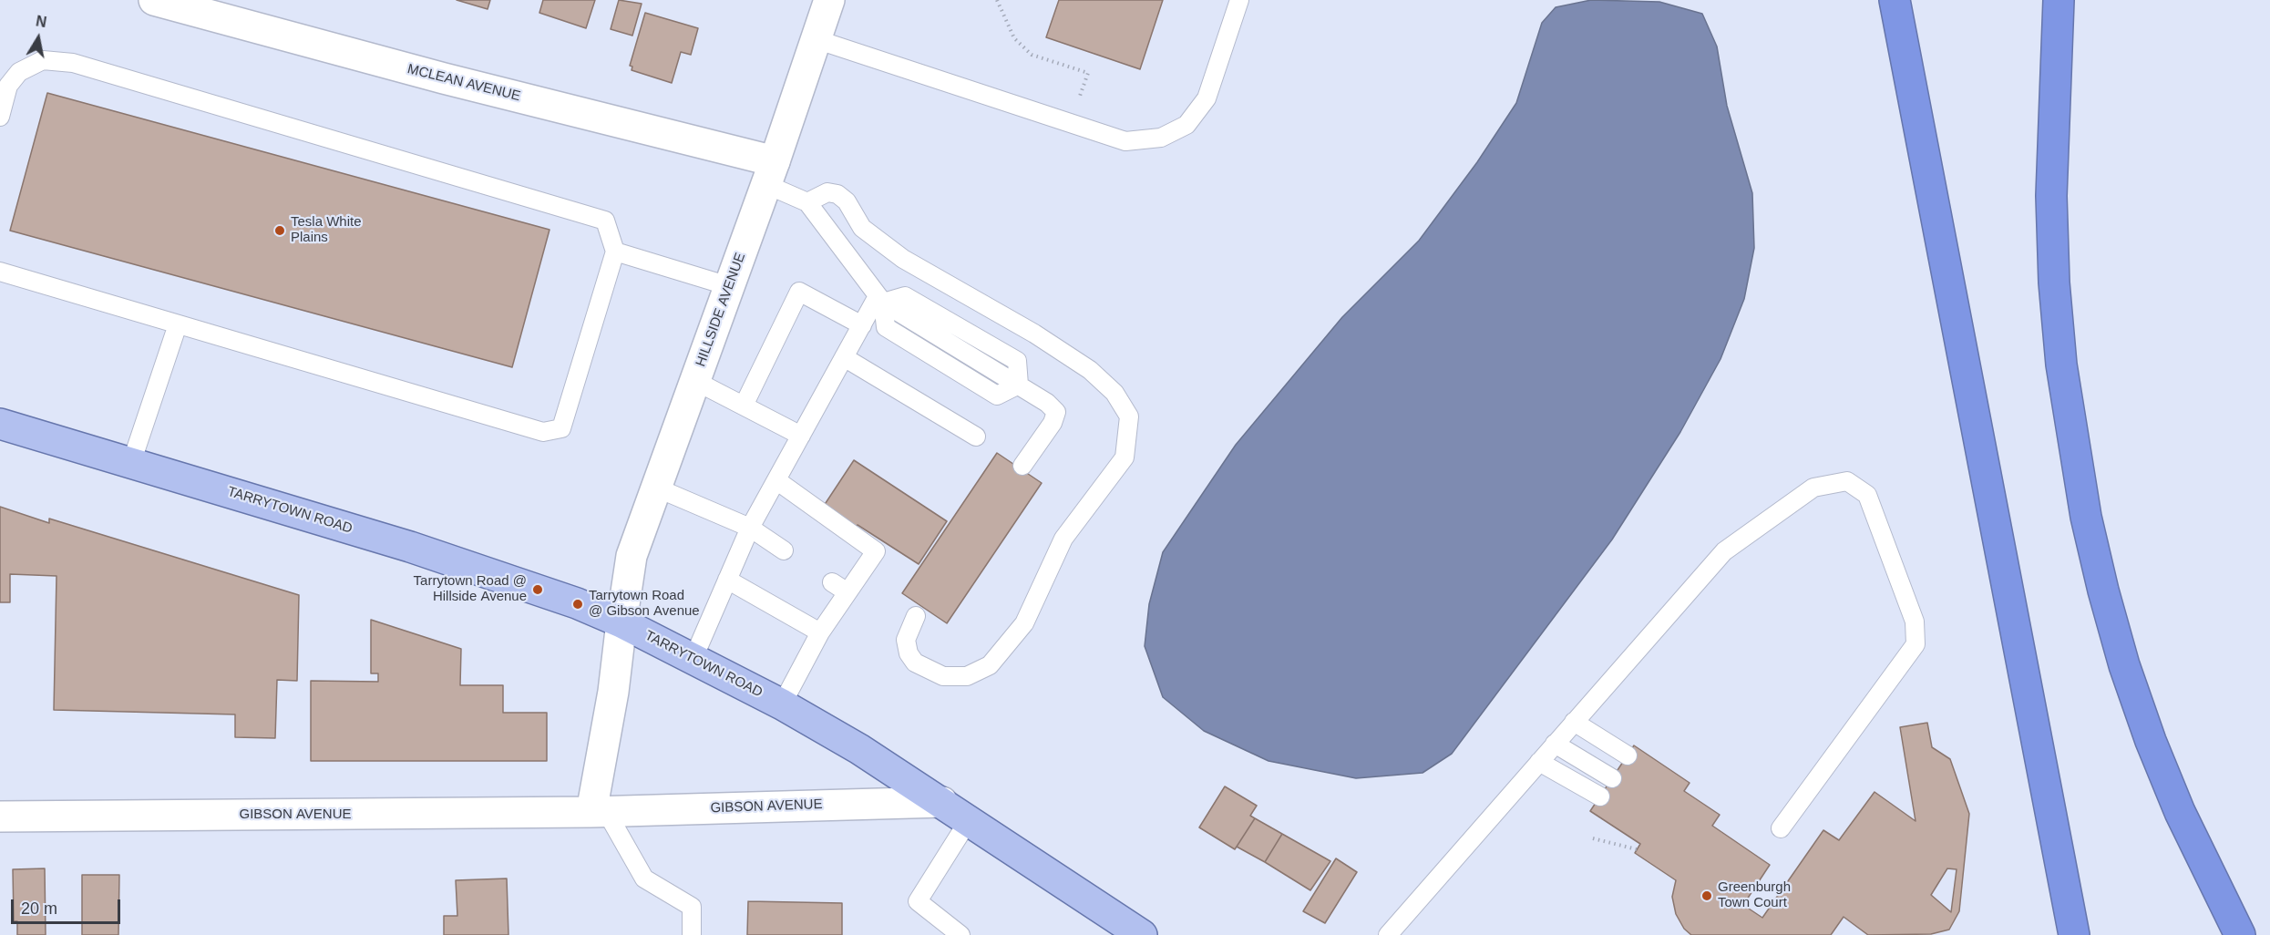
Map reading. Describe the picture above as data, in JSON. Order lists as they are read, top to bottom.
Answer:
{
  "streets": {
    "main road": ["TARRYTOWN ROAD"],
    "street": ["MCLEAN AVENUE", "HILLSIDE AVENUE", "GIBSON AVENUE"]
  },
  "crossings": [
    ["MCLEAN AVENUE", "HILLSIDE AVENUE"],
    ["HILLSIDE AVENUE", "TARRYTOWN ROAD"],
    ["TARRYTOWN ROAD", "GIBSON AVENUE"]
  ],
  "places": [
    "Tesla White Plains",
    "Tarrytown Road @ Hillside Avenue",
    "Tarrytown Road @ Gibson Avenue",
    "Greenburgh Town Court"
  ],
  "scale_bar": "20 m",
  "north": "top"
}
